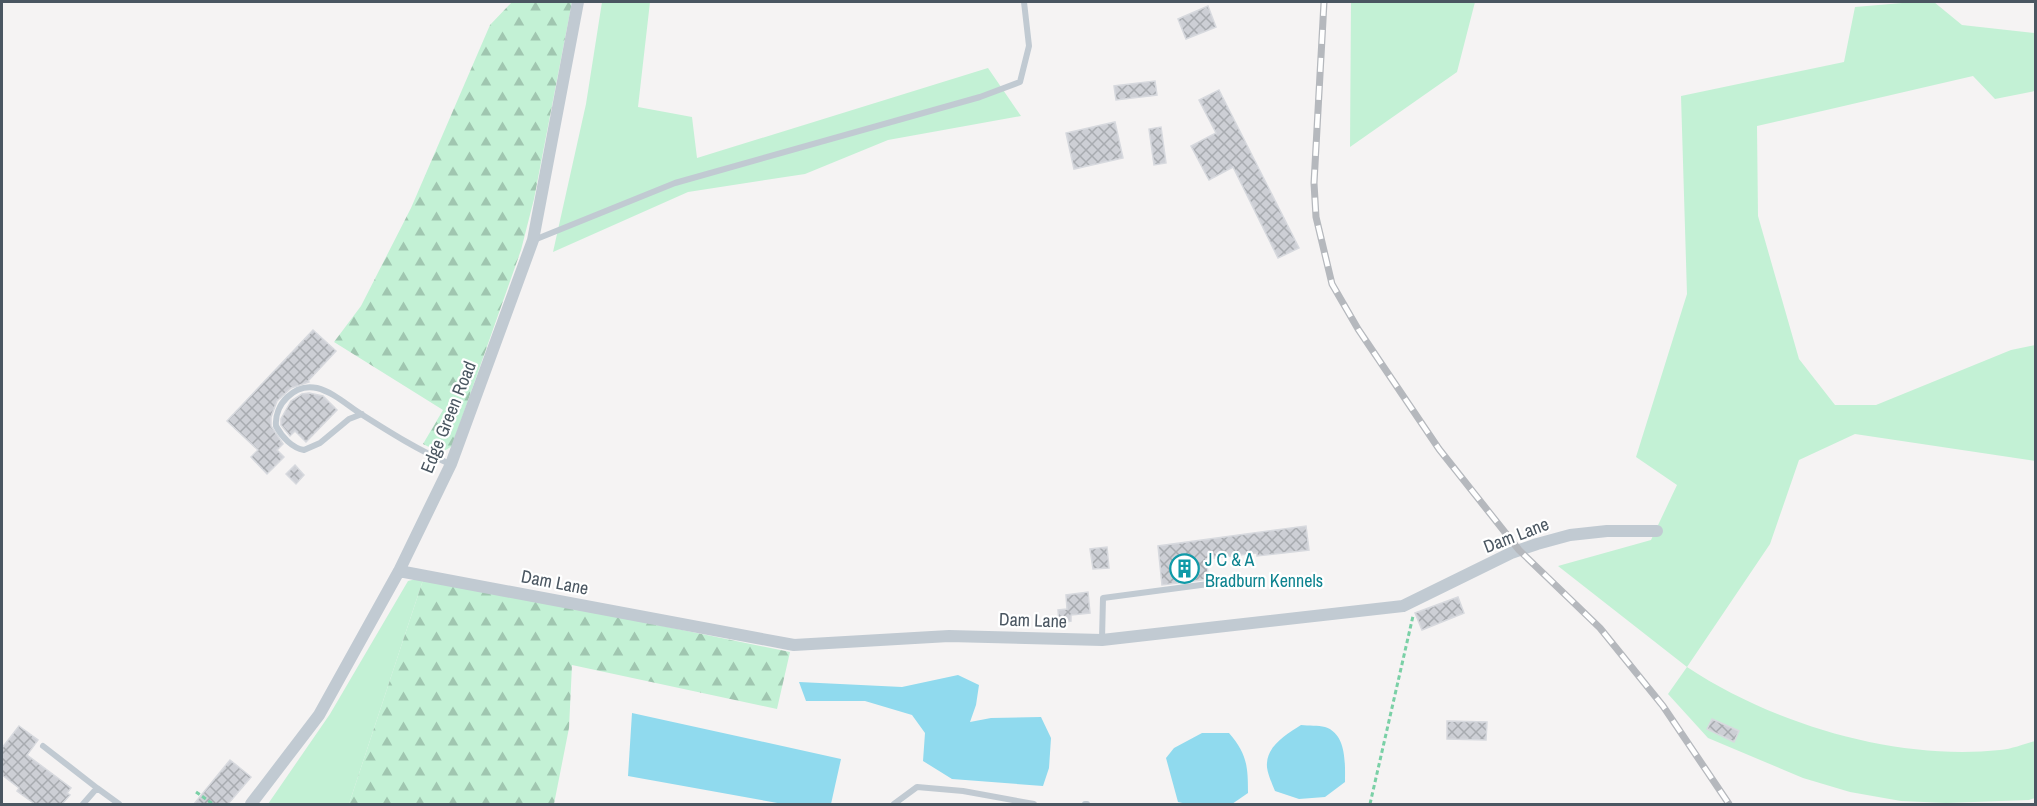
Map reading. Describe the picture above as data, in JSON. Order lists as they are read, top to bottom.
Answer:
{
  "streets": {
    "street": ["Edge Green Road", "Dam Lane"]
  },
  "crossings": [
    ["Edge Green Road", "Dam Lane"]
  ],
  "places": {
    "building": ["J C & A Bradburn Kennels"]
  }
}
